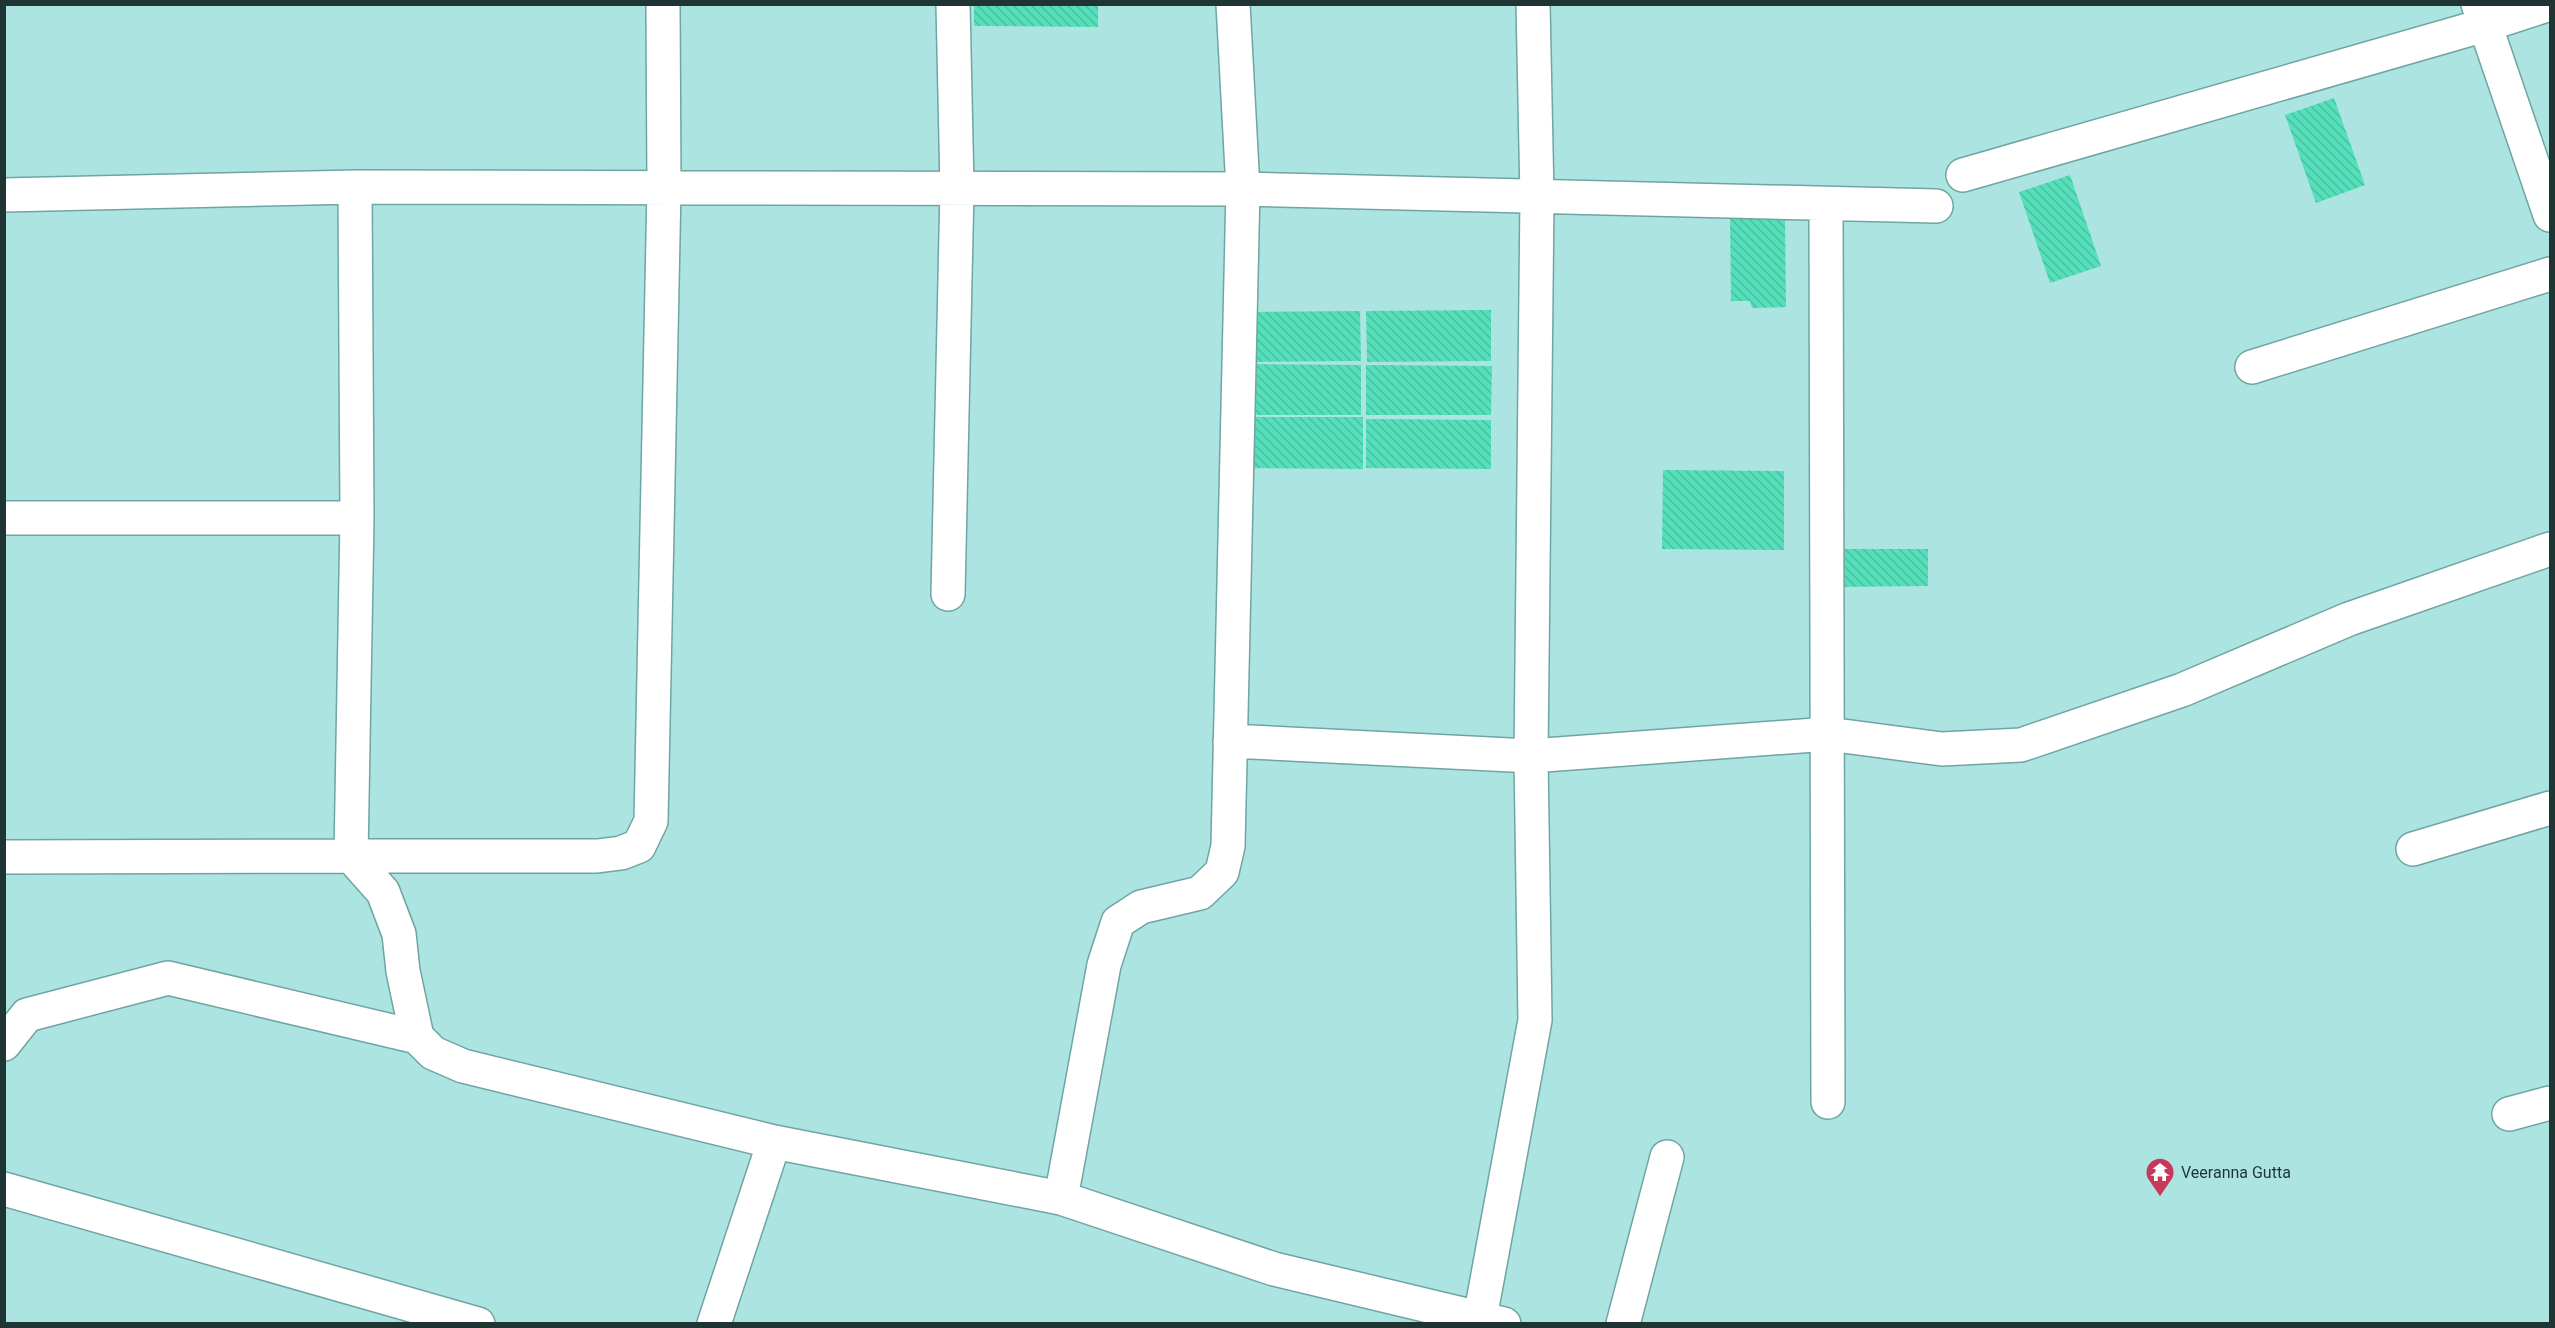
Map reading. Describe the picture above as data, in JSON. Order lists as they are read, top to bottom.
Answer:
{
  "places": {
    "temple": ["Veeranna Gutta"]
  }
}
